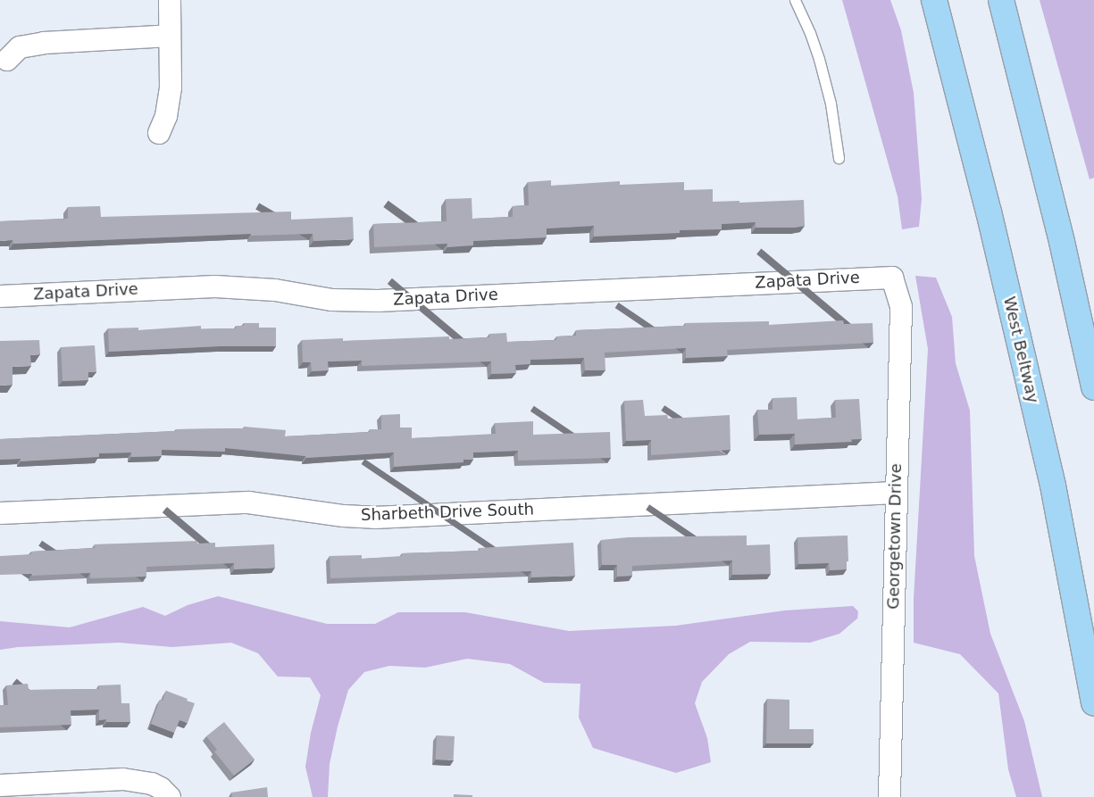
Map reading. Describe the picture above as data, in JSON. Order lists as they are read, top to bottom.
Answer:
{
  "streets": {
    "highway": ["West Beltway"],
    "street": ["Zapata Drive", "Sharbeth Drive South", "Georgetown Drive"]
  },
  "crossings": [
    ["Zapata Drive", "Georgetown Drive"],
    ["Sharbeth Drive South", "Georgetown Drive"]
  ]
}
